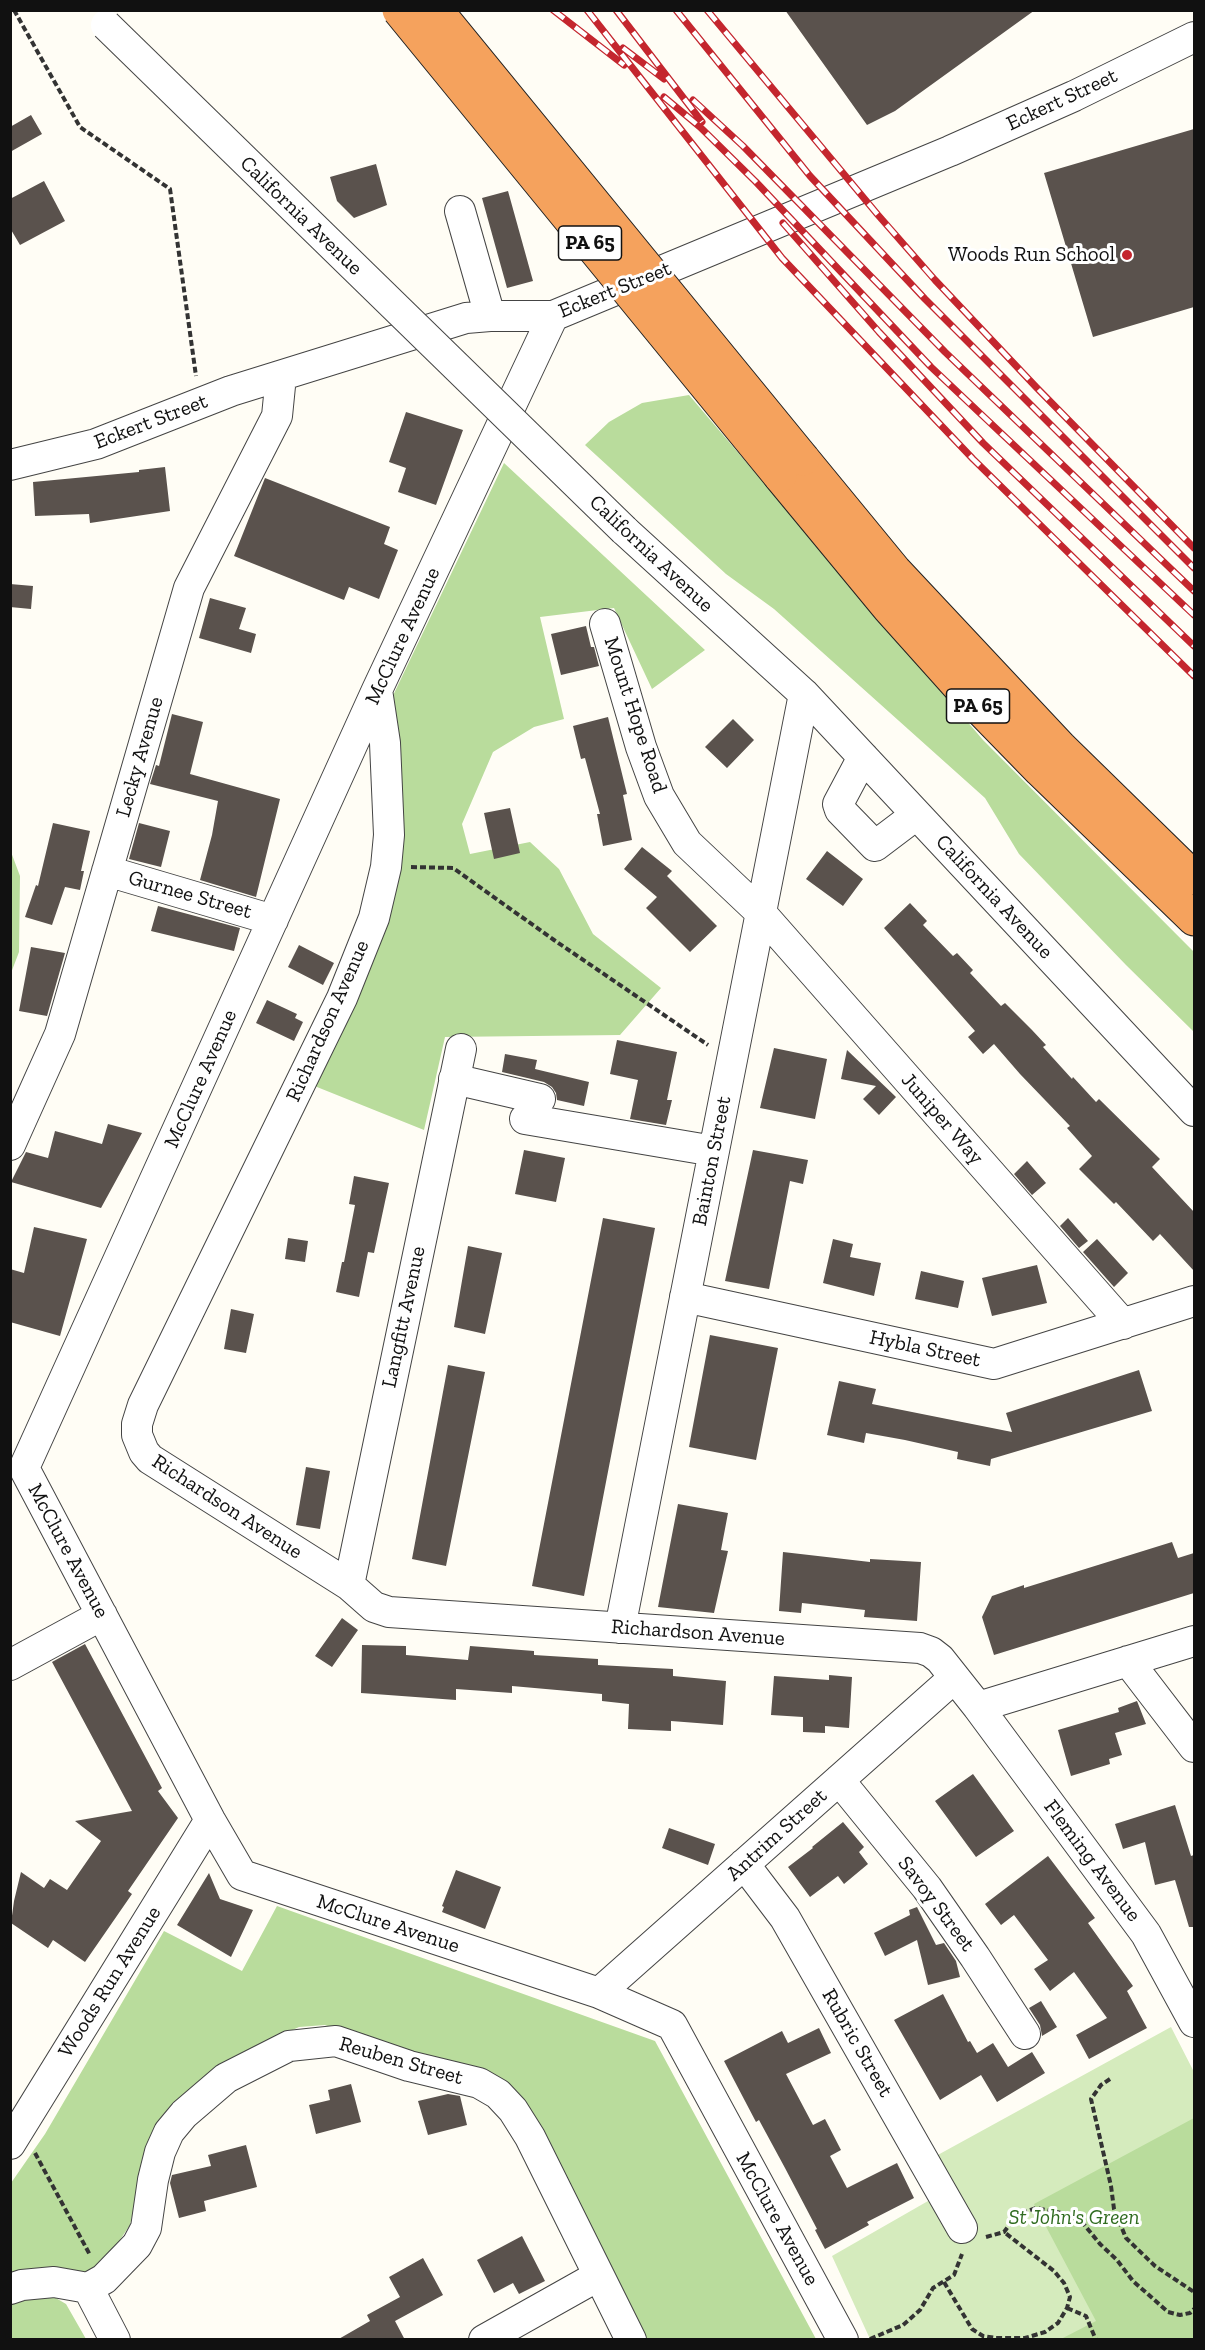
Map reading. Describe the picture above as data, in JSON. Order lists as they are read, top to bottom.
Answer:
{
  "streets": {
    "highway": ["PA 65"],
    "street": [
      "Eckert Street",
      "California Avenue",
      "McClure Avenue",
      "Mount Hope Road",
      "Lecky Avenue",
      "Gurnee Street",
      "Richardson Avenue",
      "Juniper Way",
      "Bainton Street",
      "Langfitt Avenue",
      "Hybla Street",
      "Antrim Street",
      "Fleming Avenue",
      "Savoy Street",
      "Woods Run Avenue",
      "Rubric Street",
      "Reuben Street"
    ]
  },
  "crossings": [
    ["Eckert Street", "McClure Avenue"],
    ["Eckert Street", "Lecky Avenue"],
    ["California Avenue", "Bainton Street"],
    ["McClure Avenue", "Gurnee Street"],
    ["McClure Avenue", "Richardson Avenue"],
    ["McClure Avenue", "Antrim Street"],
    ["McClure Avenue", "Woods Run Avenue"],
    ["Mount Hope Road", "Juniper Way"],
    ["Mount Hope Road", "Bainton Street"],
    ["Lecky Avenue", "Gurnee Street"],
    ["Richardson Avenue", "Bainton Street"],
    ["Richardson Avenue", "Langfitt Avenue"],
    ["Richardson Avenue", "Antrim Street"],
    ["Richardson Avenue", "Fleming Avenue"],
    ["Juniper Way", "Bainton Street"],
    ["Juniper Way", "Hybla Street"],
    ["Bainton Street", "Hybla Street"],
    ["Antrim Street", "Savoy Street"],
    ["Antrim Street", "Rubric Street"]
  ],
  "parks": ["St John's Green"],
  "places": ["Woods Run School"]
}
